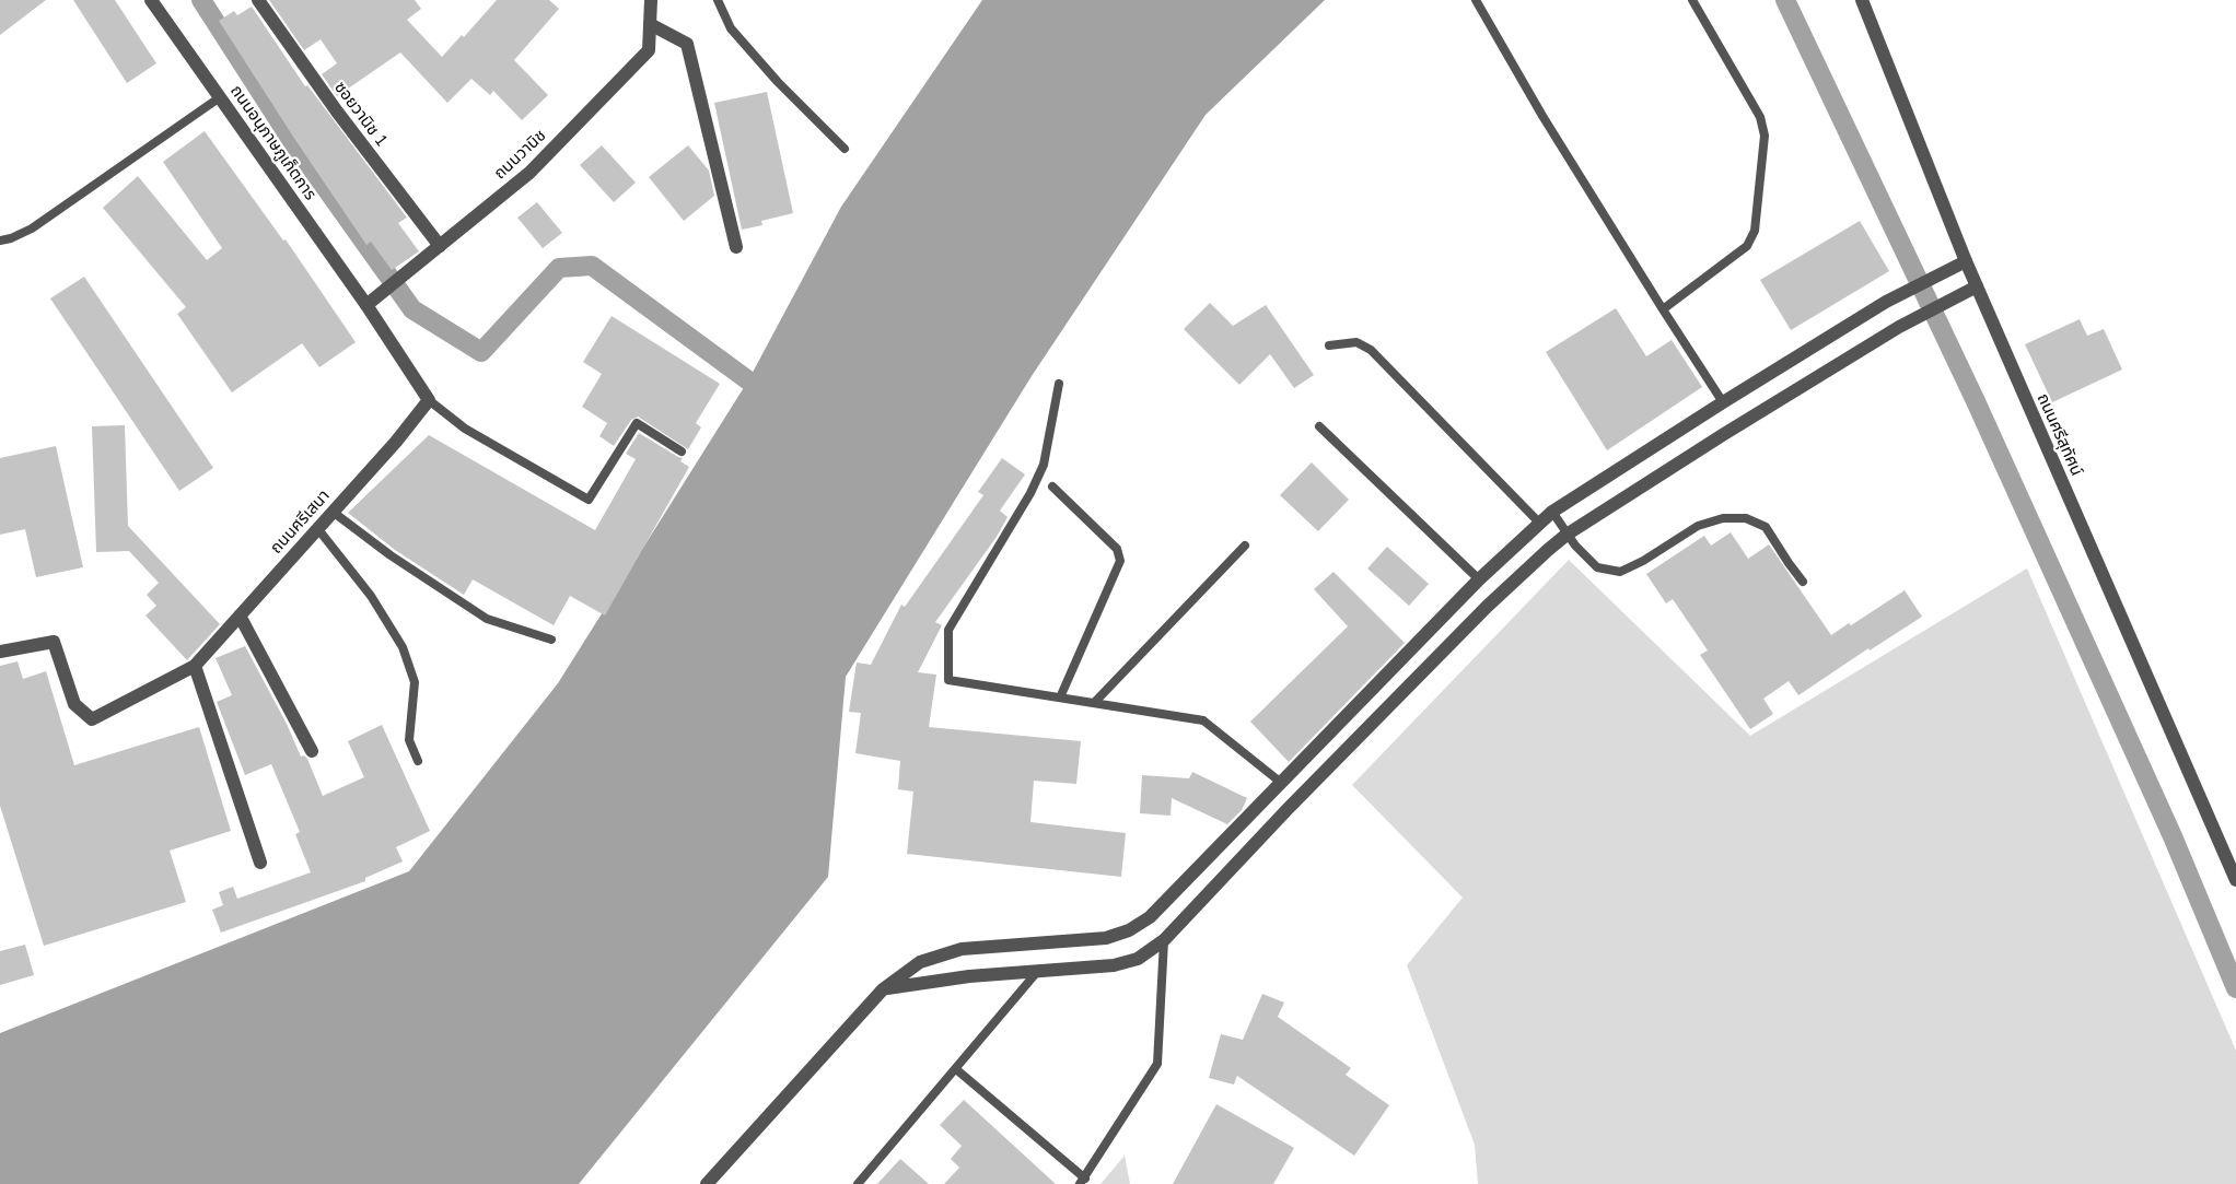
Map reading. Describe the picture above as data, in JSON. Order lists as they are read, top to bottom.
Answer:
{
  "streets": {
    "street": [
      "ซอยวานิช 1",
      "ถนนอนุภาษภูเก็ตการ",
      "ถนนวานิช",
      "ถนนศรีสุทัศน์",
      "ถนนศรีเสนา"
    ]
  },
  "crossings": [
    ["ซอยวานิช 1", "ถนนวานิช"],
    ["ถนนอนุภาษภูเก็ตการ", "ถนนวานิช"],
    ["ถนนอนุภาษภูเก็ตการ", "ถนนศรีเสนา"]
  ]
}
